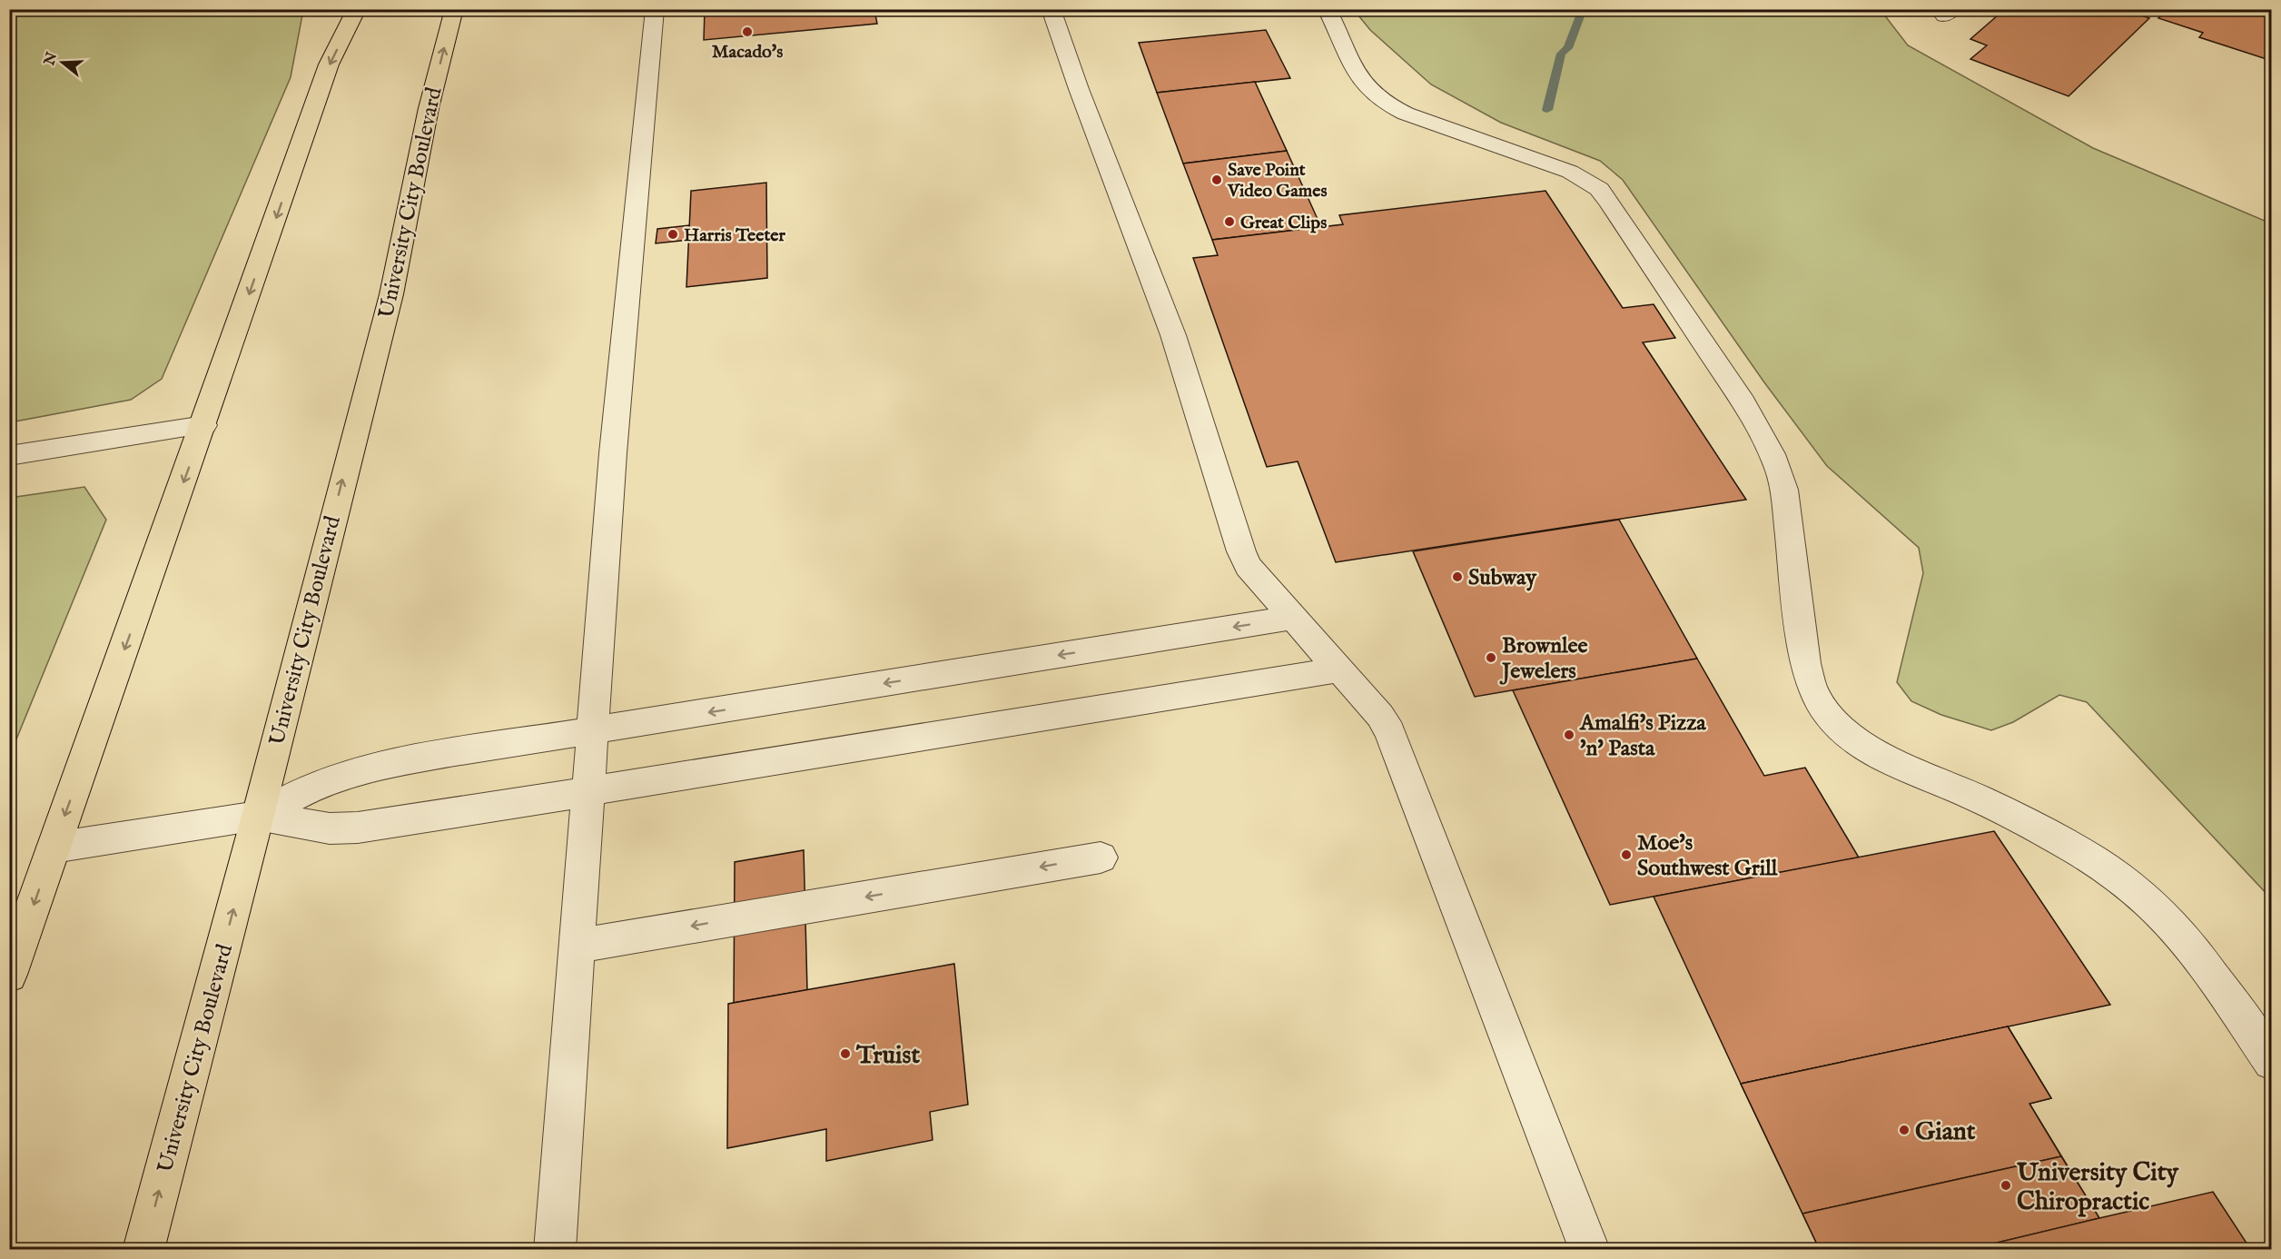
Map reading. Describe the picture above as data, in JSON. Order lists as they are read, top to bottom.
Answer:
{
  "streets": {
    "main road": ["University City Boulevard"]
  },
  "places": [
    "Macado's",
    "Save Point Video Games",
    "Great Clips",
    "Harris Teeter",
    "Subway",
    "Brownlee Jewelers",
    "Amalfi's Pizza 'n' Pasta",
    "Moe's Southwest Grill",
    "Truist",
    "Giant",
    "University City Chiropractic"
  ],
  "north": "left"
}
